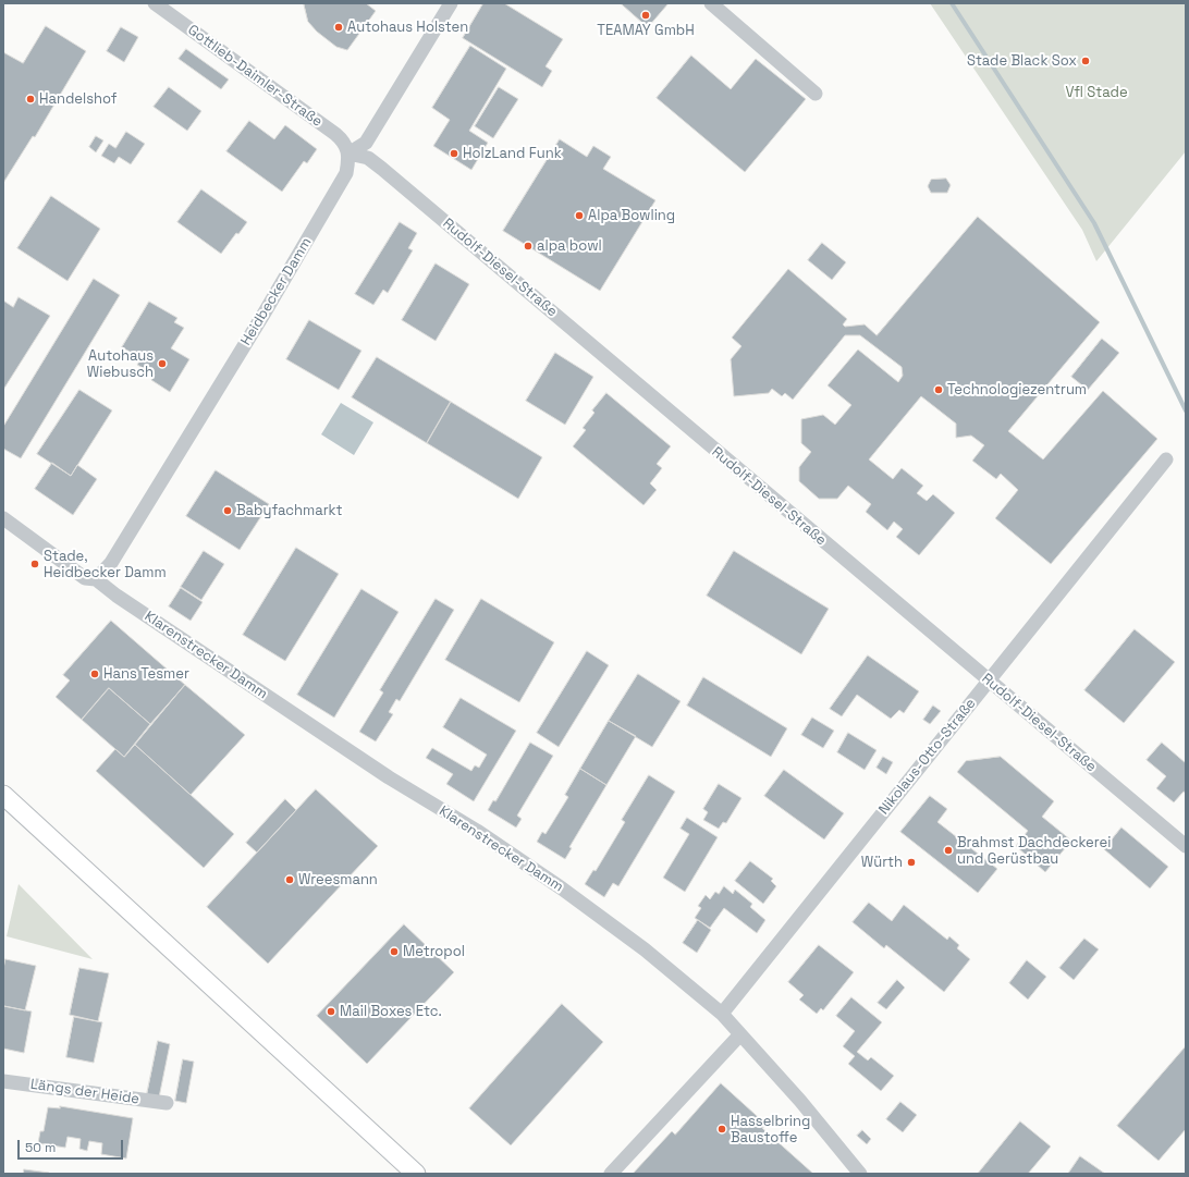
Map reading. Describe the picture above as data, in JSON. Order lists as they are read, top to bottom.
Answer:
{
  "streets": {
    "street": [
      "Gottlieb-Daimler-Straße",
      "Rudolf-Diesel-Straße",
      "Heidbecker Damm",
      "Klarenstrecker Damm",
      "Nikolaus-Otto-Straße",
      "Längs der Heide"
    ]
  },
  "crossings": [
    ["Gottlieb-Daimler-Straße", "Rudolf-Diesel-Straße"],
    ["Gottlieb-Daimler-Straße", "Heidbecker Damm"],
    ["Rudolf-Diesel-Straße", "Heidbecker Damm"],
    ["Rudolf-Diesel-Straße", "Nikolaus-Otto-Straße"],
    ["Heidbecker Damm", "Klarenstrecker Damm"],
    ["Klarenstrecker Damm", "Nikolaus-Otto-Straße"]
  ],
  "parks": ["Vfl Stade"],
  "places": [
    "TEAMAY GmbH",
    "Autohaus Holsten",
    "Stade Black Sox",
    "Handelshof",
    "HolzLand Funk",
    "Alpa Bowling",
    "alpa bowl",
    "Autohaus Wiebusch",
    "Technologiezentrum",
    "Babyfachmarkt",
    "Stade, Heidbecker Damm",
    "Hans Tesmer",
    "Brahmst Dachdeckerei und Gerüstbau",
    "Würth",
    "Wreesmann",
    "Metropol",
    "Mail Boxes Etc.",
    "Hasselbring Baustoffe"
  ],
  "scale_bar": "50 m"
}
